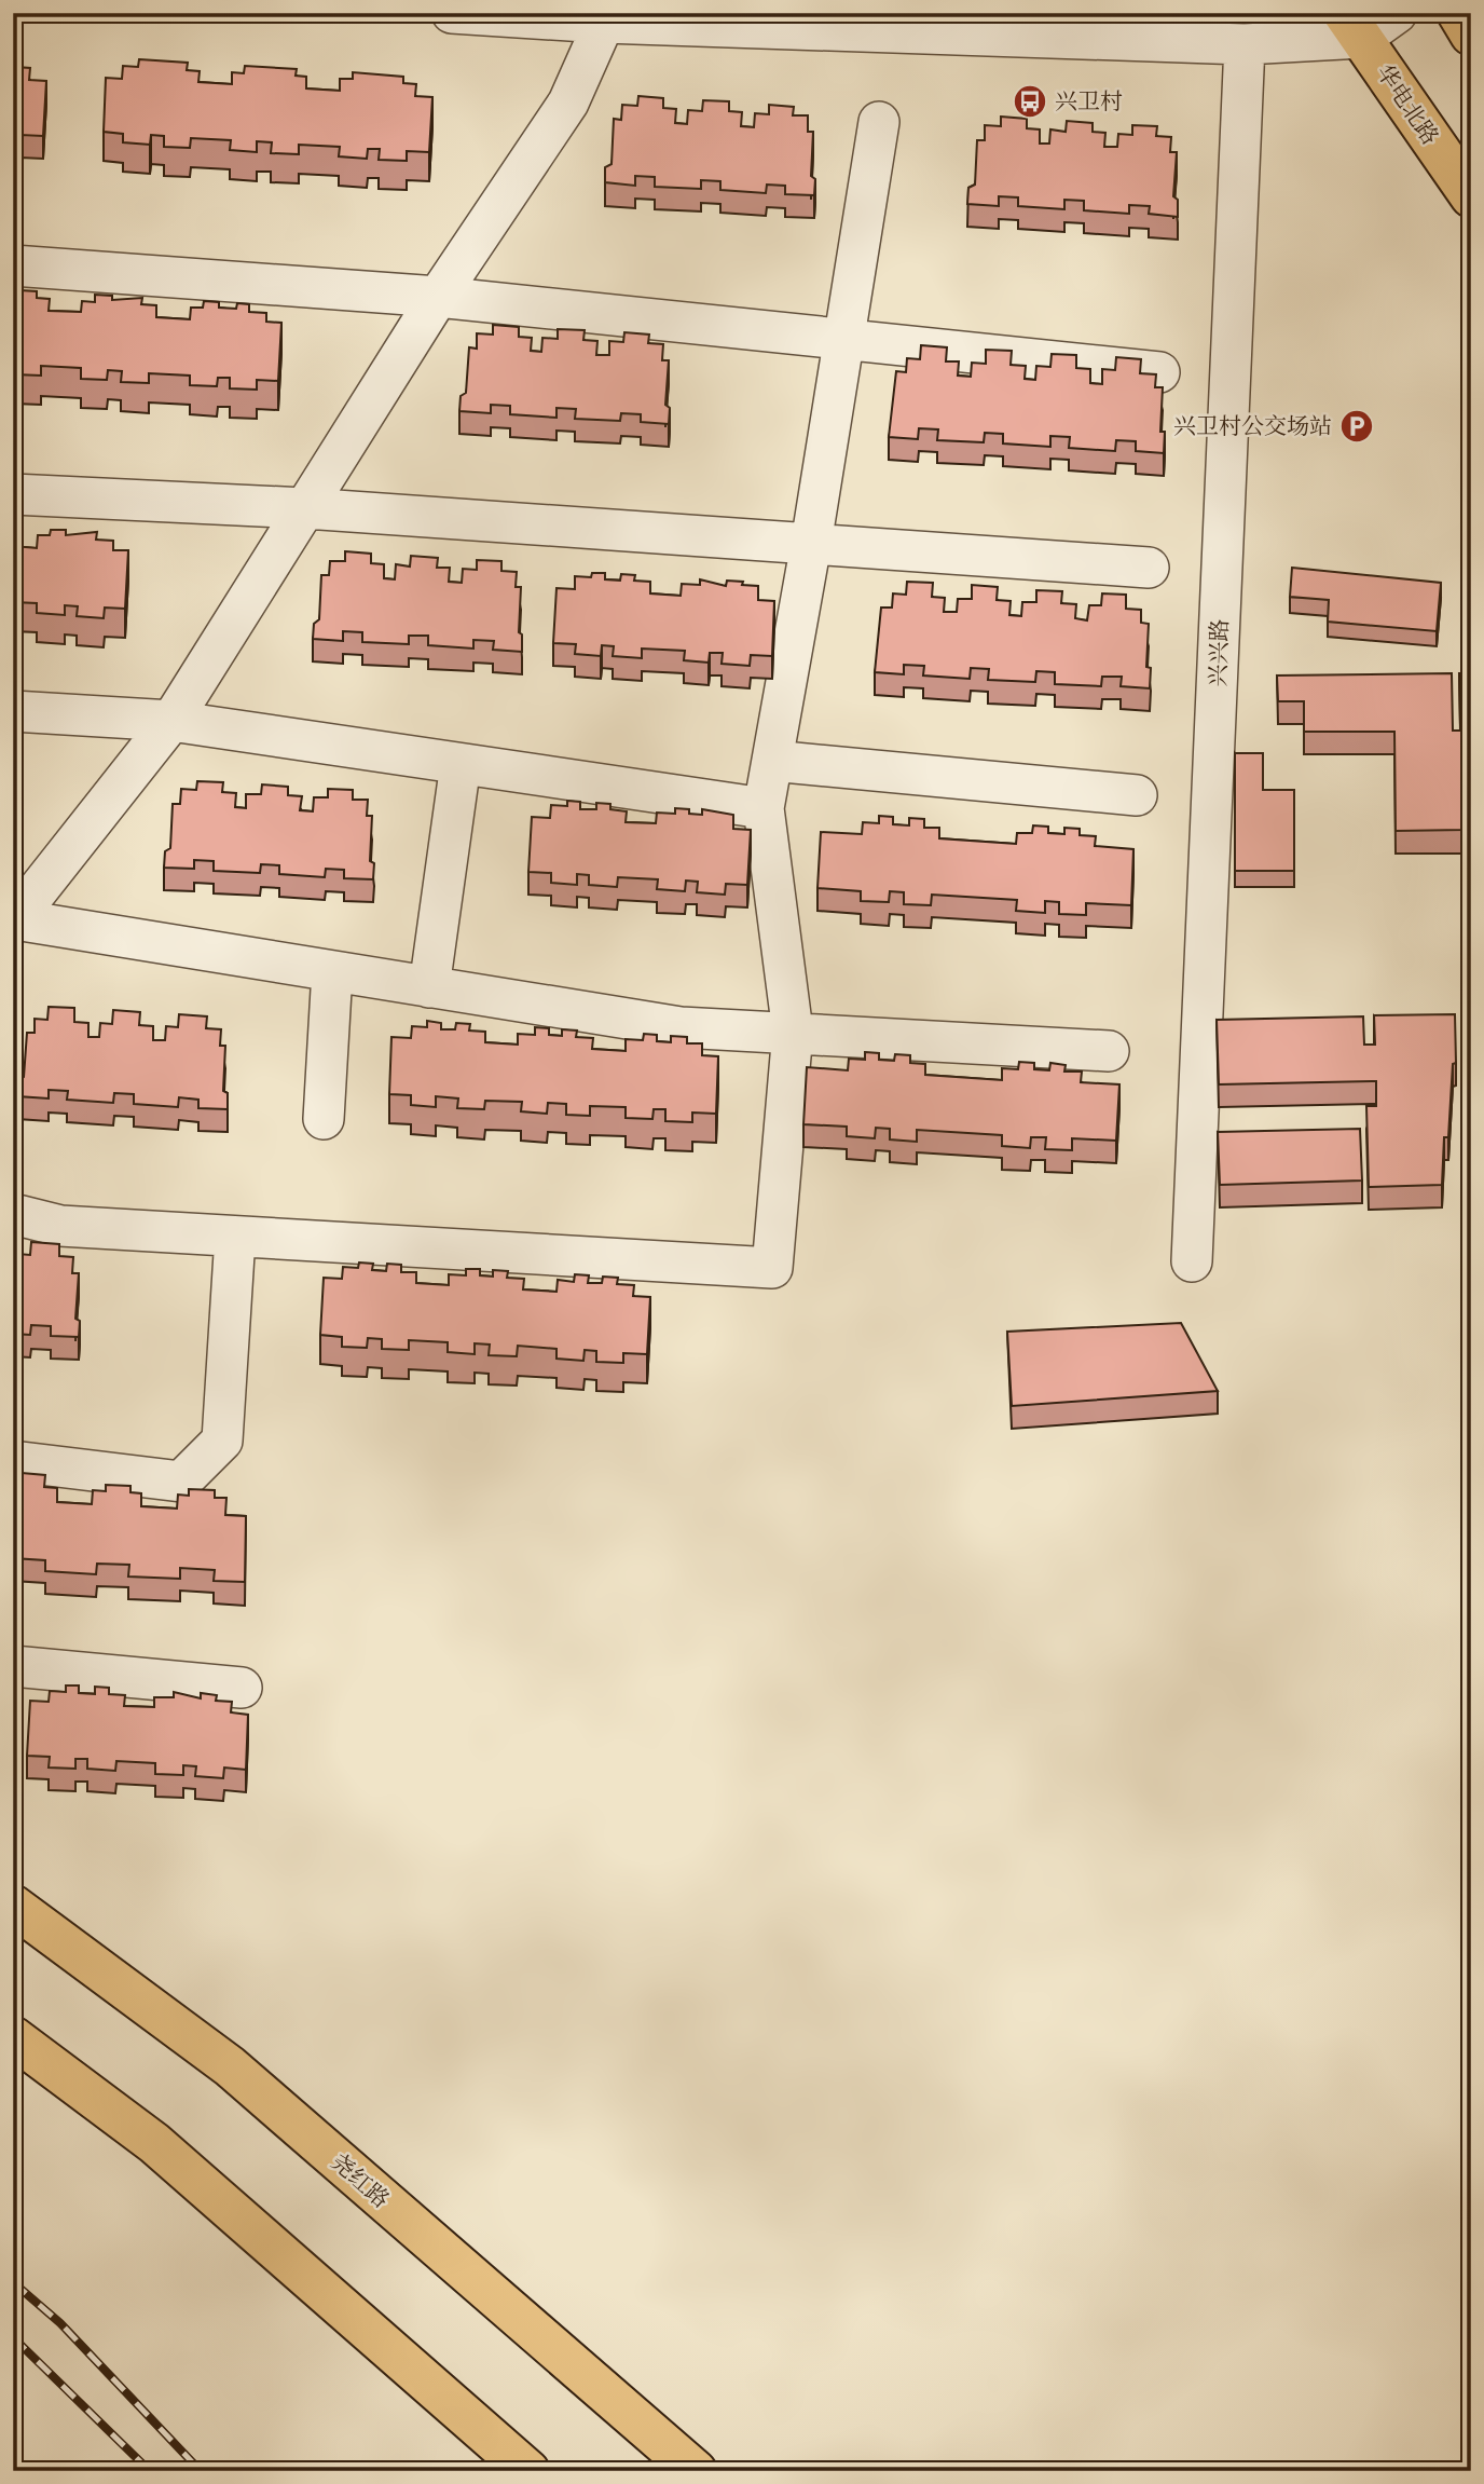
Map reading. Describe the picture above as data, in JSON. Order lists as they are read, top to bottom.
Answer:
{
  "streets": {
    "main road": ["华电北路", "尧红路"],
    "street": ["兴兴路"]
  },
  "places": {
    "bus stop": ["兴卫村"],
    "parking": ["兴卫村公交场站"]
  }
}
